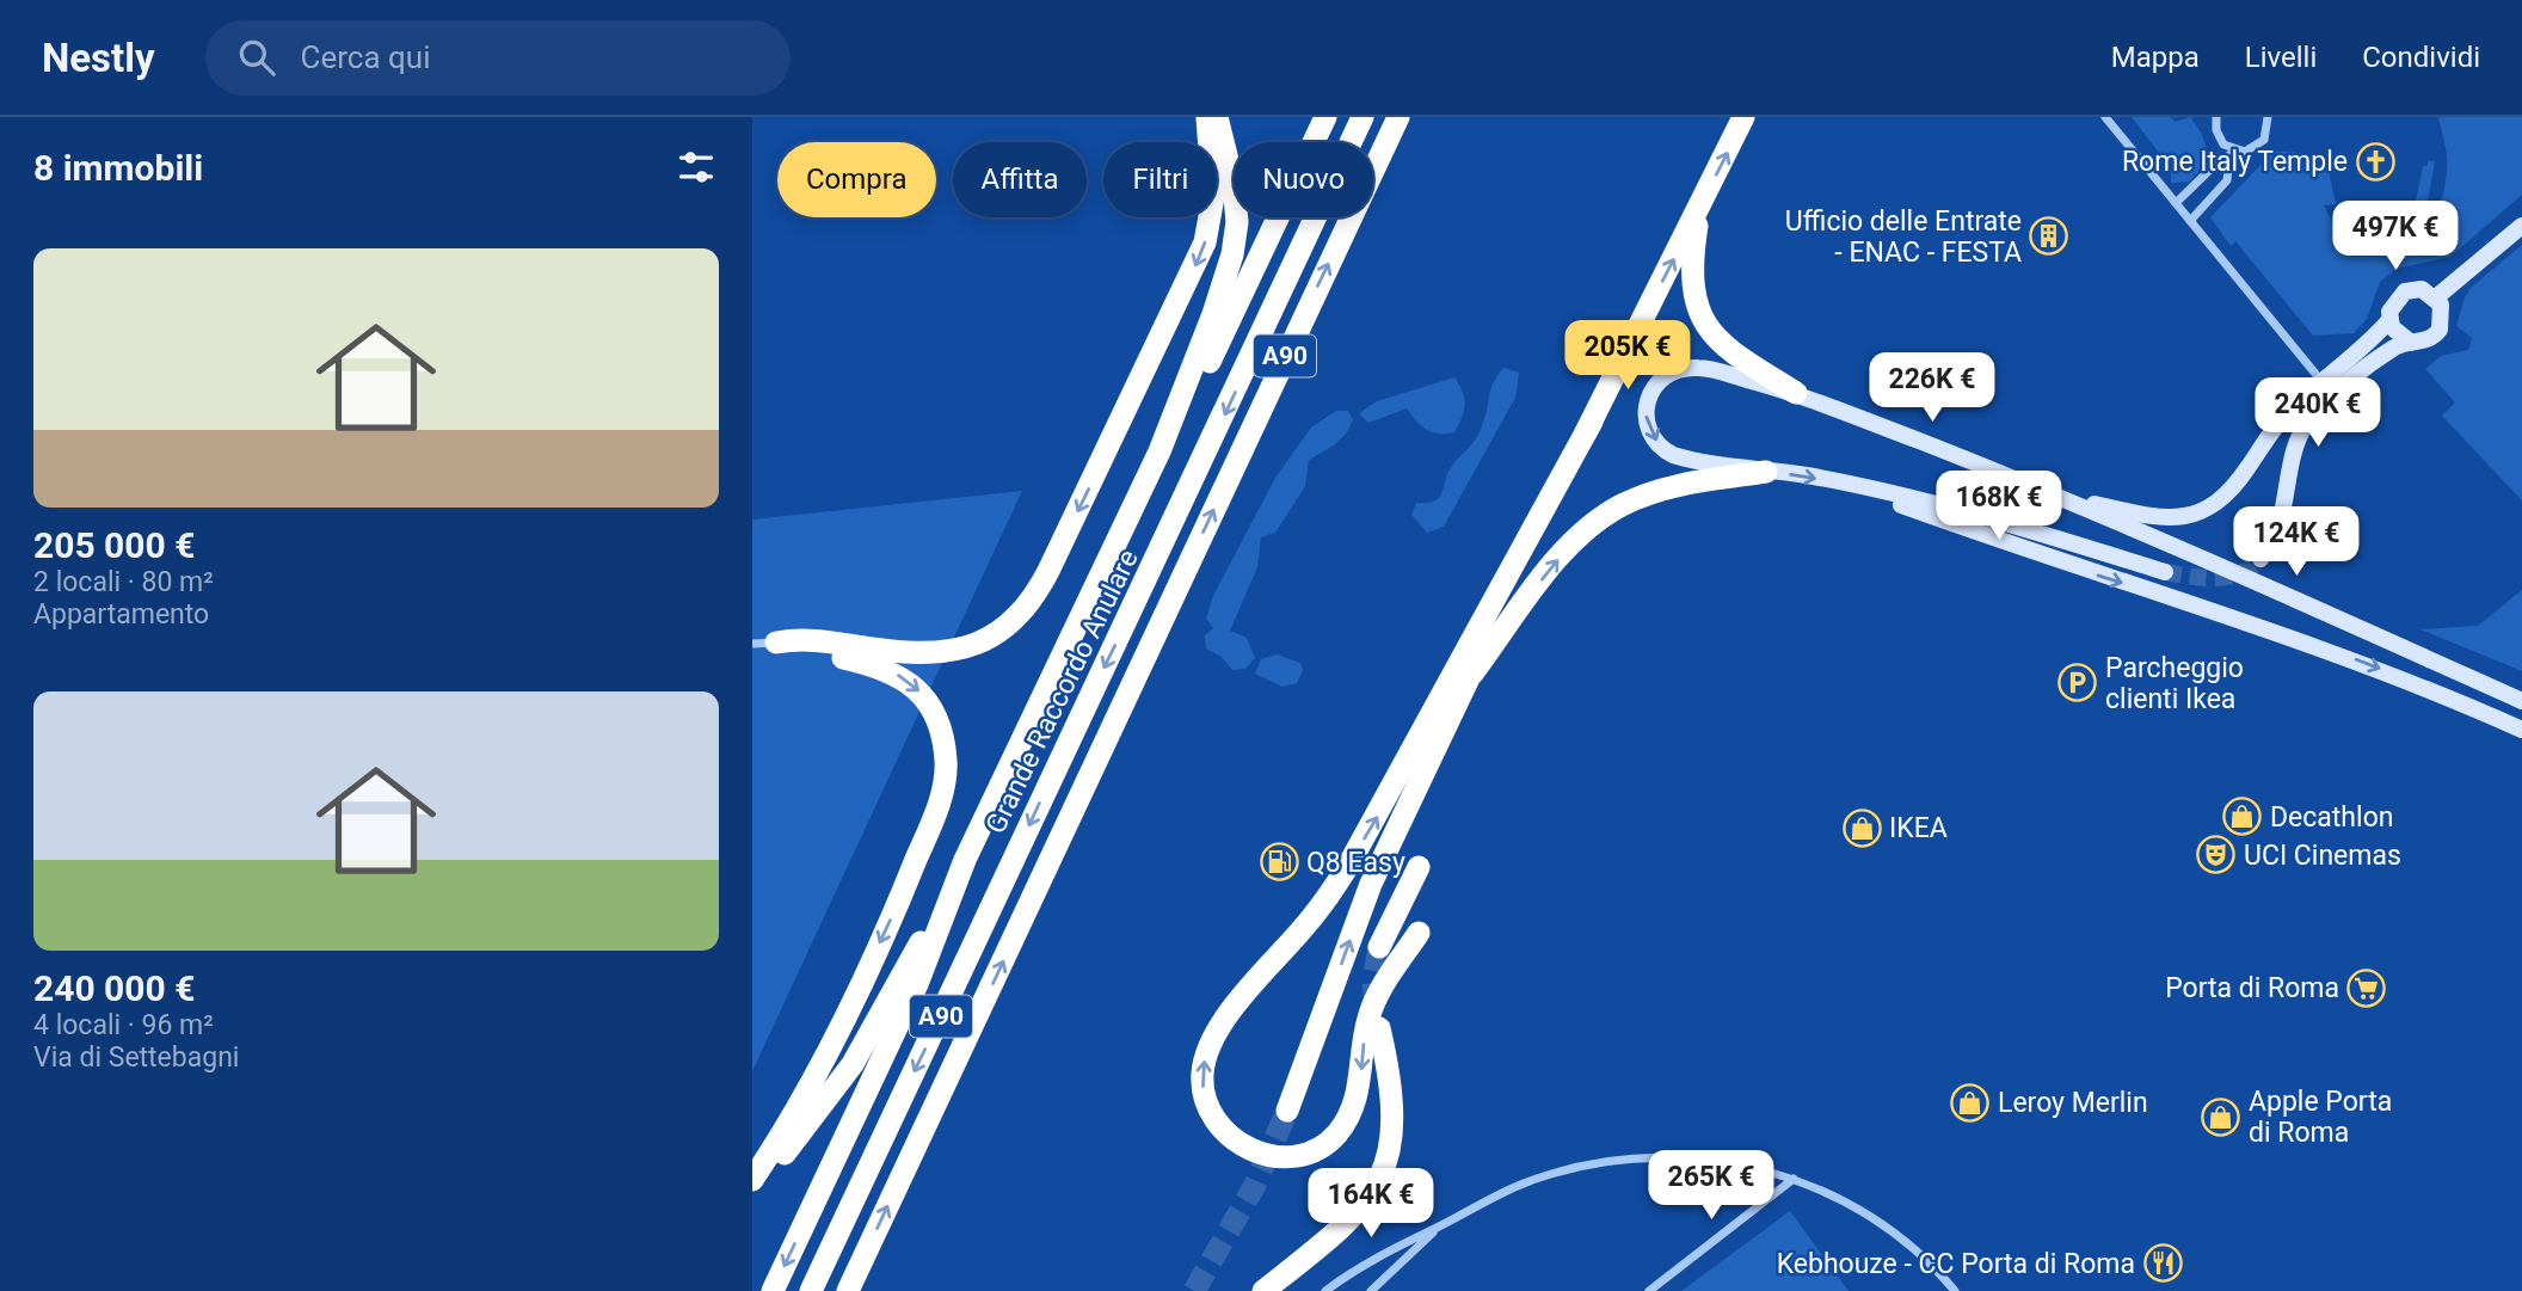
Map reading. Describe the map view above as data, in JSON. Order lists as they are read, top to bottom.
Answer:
{
  "streets": {
    "highway": ["A90", "Grande Raccordo Anulare"]
  },
  "places": {
    "church": ["Rome Italy Temple"],
    "building": ["Ufficio delle Entrate - ENAC - FESTA"],
    "parking": ["Parcheggio clienti Ikea"],
    "shop": [
      "Decathlon",
      "IKEA",
      "Leroy Merlin",
      "Apple Porta di Roma"
    ],
    "theatre": ["UCI Cinemas"],
    "fuel station": ["Q8 Easy"],
    "supermarket": ["Porta di Roma"],
    "restaurant": ["Kebhouze - CC Porta di Roma"]
  },
  "page": {
    "header": "Nestly",
    "search": "Cerca qui",
    "nav": ["Mappa", "Livelli", "Condividi"],
    "heading": "8 immobili",
    "chip": [
      "Compra",
      "Affitta",
      "Filtri",
      "Nuovo"
    ],
    "price": [
      "497K €",
      "205K €",
      "226K €",
      "240K €",
      "168K €",
      "124K €",
      "265K €",
      "164K €"
    ],
    "list": [
      {
        "name": "205 000 €",
        "note": "2 locali · 80 m² · Appartamento"
      },
      {
        "name": "240 000 €",
        "note": "4 locali · 96 m² · Via di Settebagni"
      }
    ]
  }
}
